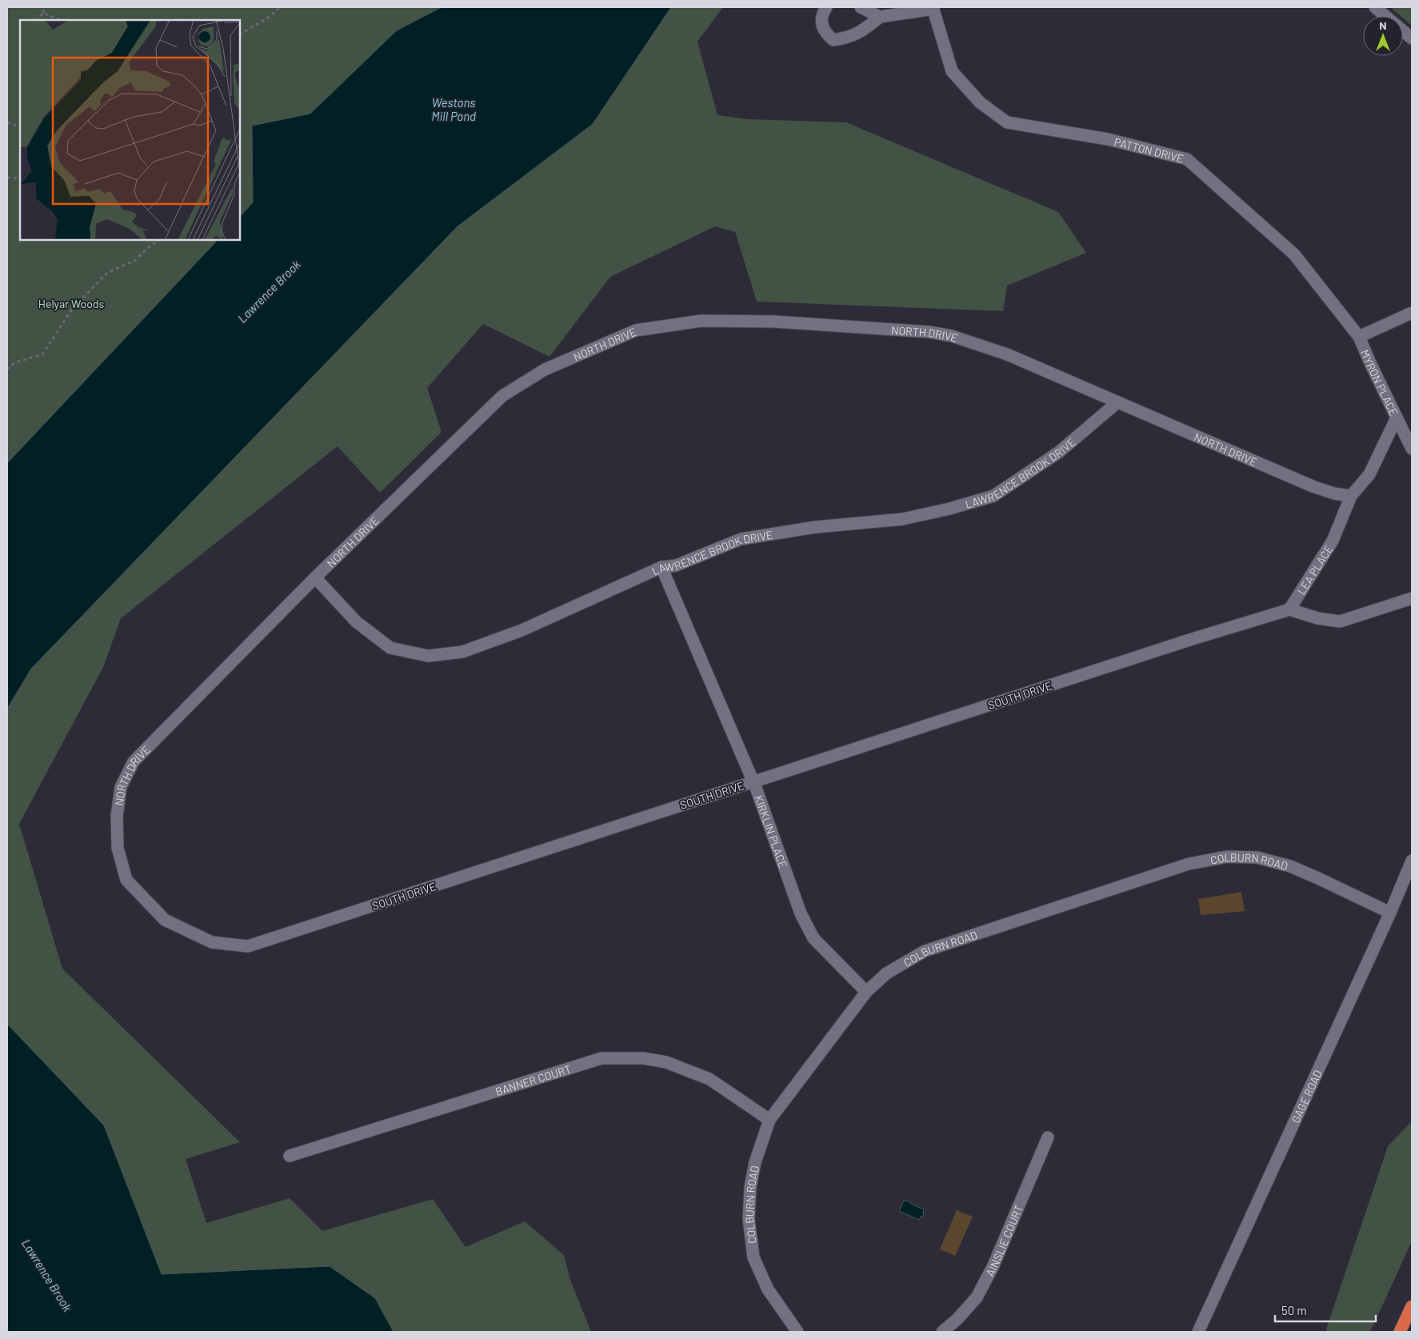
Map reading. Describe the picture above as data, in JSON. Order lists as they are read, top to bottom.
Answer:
{
  "streets": {
    "street": [
      "PATTON DRIVE",
      "NORTH DRIVE",
      "MYRON PLACE",
      "LAWRENCE BROOK DRIVE",
      "LEA PLACE",
      "SOUTH DRIVE",
      "KIRKLIN PLACE",
      "COLBURN ROAD",
      "BANNER COURT",
      "GAGE ROAD",
      "AINSLIE COURT"
    ]
  },
  "crossings": [
    ["PATTON DRIVE", "MYRON PLACE"],
    ["NORTH DRIVE", "LAWRENCE BROOK DRIVE"],
    ["NORTH DRIVE", "LEA PLACE"],
    ["NORTH DRIVE", "SOUTH DRIVE"],
    ["MYRON PLACE", "LEA PLACE"],
    ["LAWRENCE BROOK DRIVE", "KIRKLIN PLACE"],
    ["LEA PLACE", "SOUTH DRIVE"],
    ["SOUTH DRIVE", "KIRKLIN PLACE"],
    ["KIRKLIN PLACE", "COLBURN ROAD"],
    ["COLBURN ROAD", "BANNER COURT"],
    ["COLBURN ROAD", "GAGE ROAD"]
  ],
  "water": ["Westons Mill Pond", "Lawrence Brook"],
  "parks": ["Helyar Woods"],
  "scale_bar": "50 m",
  "north": "top"
}
